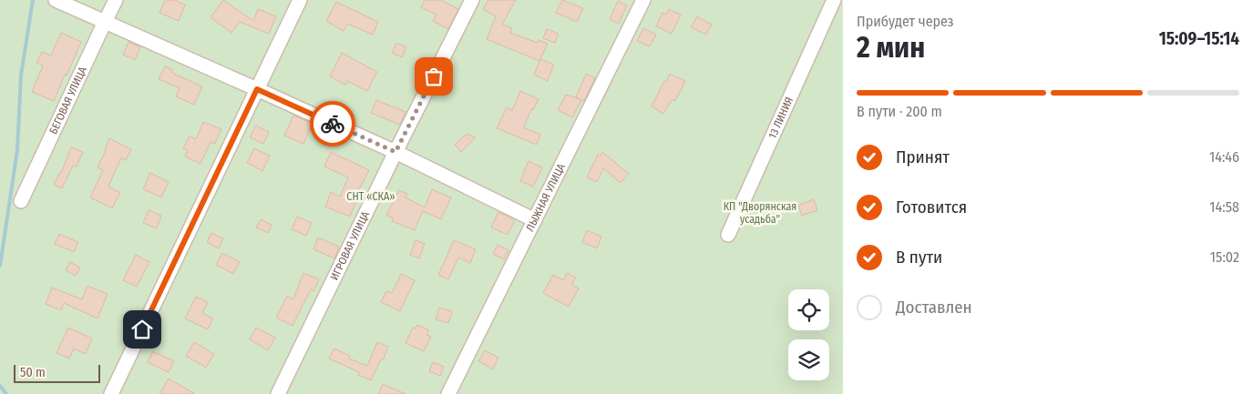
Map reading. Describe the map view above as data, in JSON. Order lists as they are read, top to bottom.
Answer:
{
  "streets": {
    "street": [
      "БЕГОВАЯ УЛИЦА",
      "13 ЛИНИЯ",
      "ЛЫЖНАЯ УЛИЦА",
      "ИГРОВАЯ УЛИЦА"
    ]
  },
  "parks": ["СНТ «СКА»", "КП \"Дворянская усадьба\""],
  "scale_bar": "50 m",
  "page": {
    "heading": ["2 мин", "Прибудет через", "15:09–15:14"],
    "bar": "В пути · 200 m",
    "list": [
      ["Принят", "14:46"],
      ["Готовится", "14:58"],
      ["В пути", "15:02"],
      "Доставлен"
    ],
    "scale": "50 m"
  }
}
